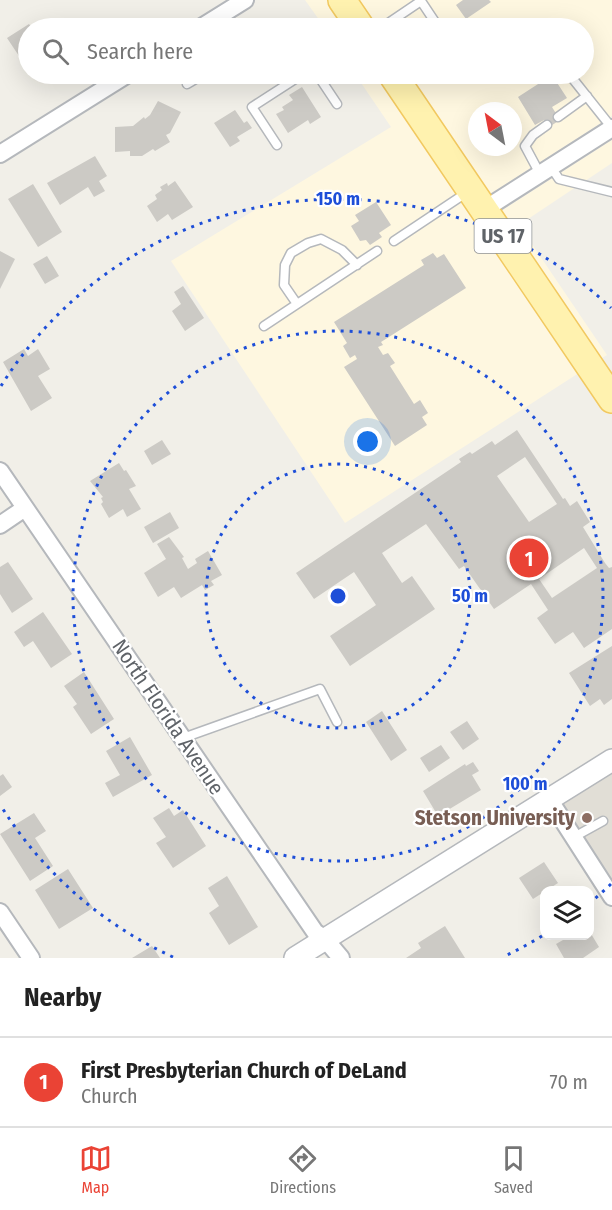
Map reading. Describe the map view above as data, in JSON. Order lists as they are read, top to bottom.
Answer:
{
  "streets": {
    "main road": ["US 17"],
    "street": ["North Florida Avenue"]
  },
  "places": ["Stetson University"],
  "north": "top left",
  "page": {
    "search": "Search here",
    "pins": "1",
    "heading": "Nearby",
    "list": [
      {
        "mark": "1",
        "name": "First Presbyterian Church of DeLand",
        "note": "Church",
        "value": "70 m"
      }
    ],
    "nav": ["Map", "Directions", "Saved"]
  },
  "rings": ["150 m", "50 m", "100 m"]
}
